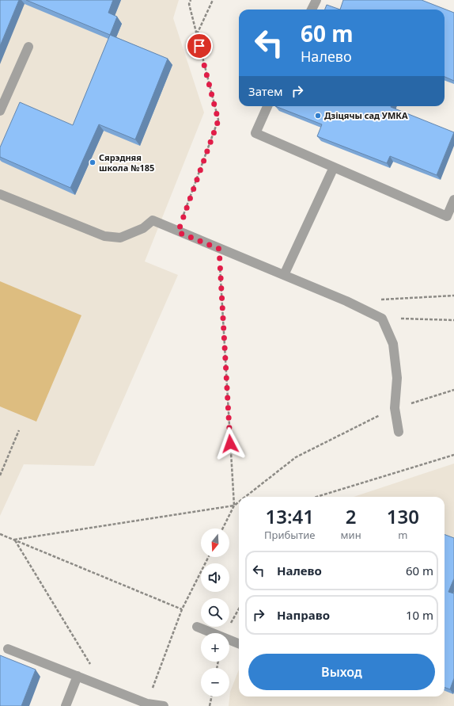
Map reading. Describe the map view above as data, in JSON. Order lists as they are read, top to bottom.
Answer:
{
  "places": ["Дзіцячы сад УМКА", "Сярэдняя школа №185"],
  "north": "bottom",
  "page": {
    "turn": ["60 m", "Налево"],
    "then": "Затем",
    "eta": [
      "13:41",
      "Прибытие",
      "2",
      "мин",
      "130",
      "m"
    ],
    "map_buttons": ["+", "−"],
    "list": [
      {
        "name": "Налево",
        "value": "60 m"
      },
      {
        "name": "Направо",
        "value": "10 m"
      }
    ],
    "buttons": "Выход"
  }
}
